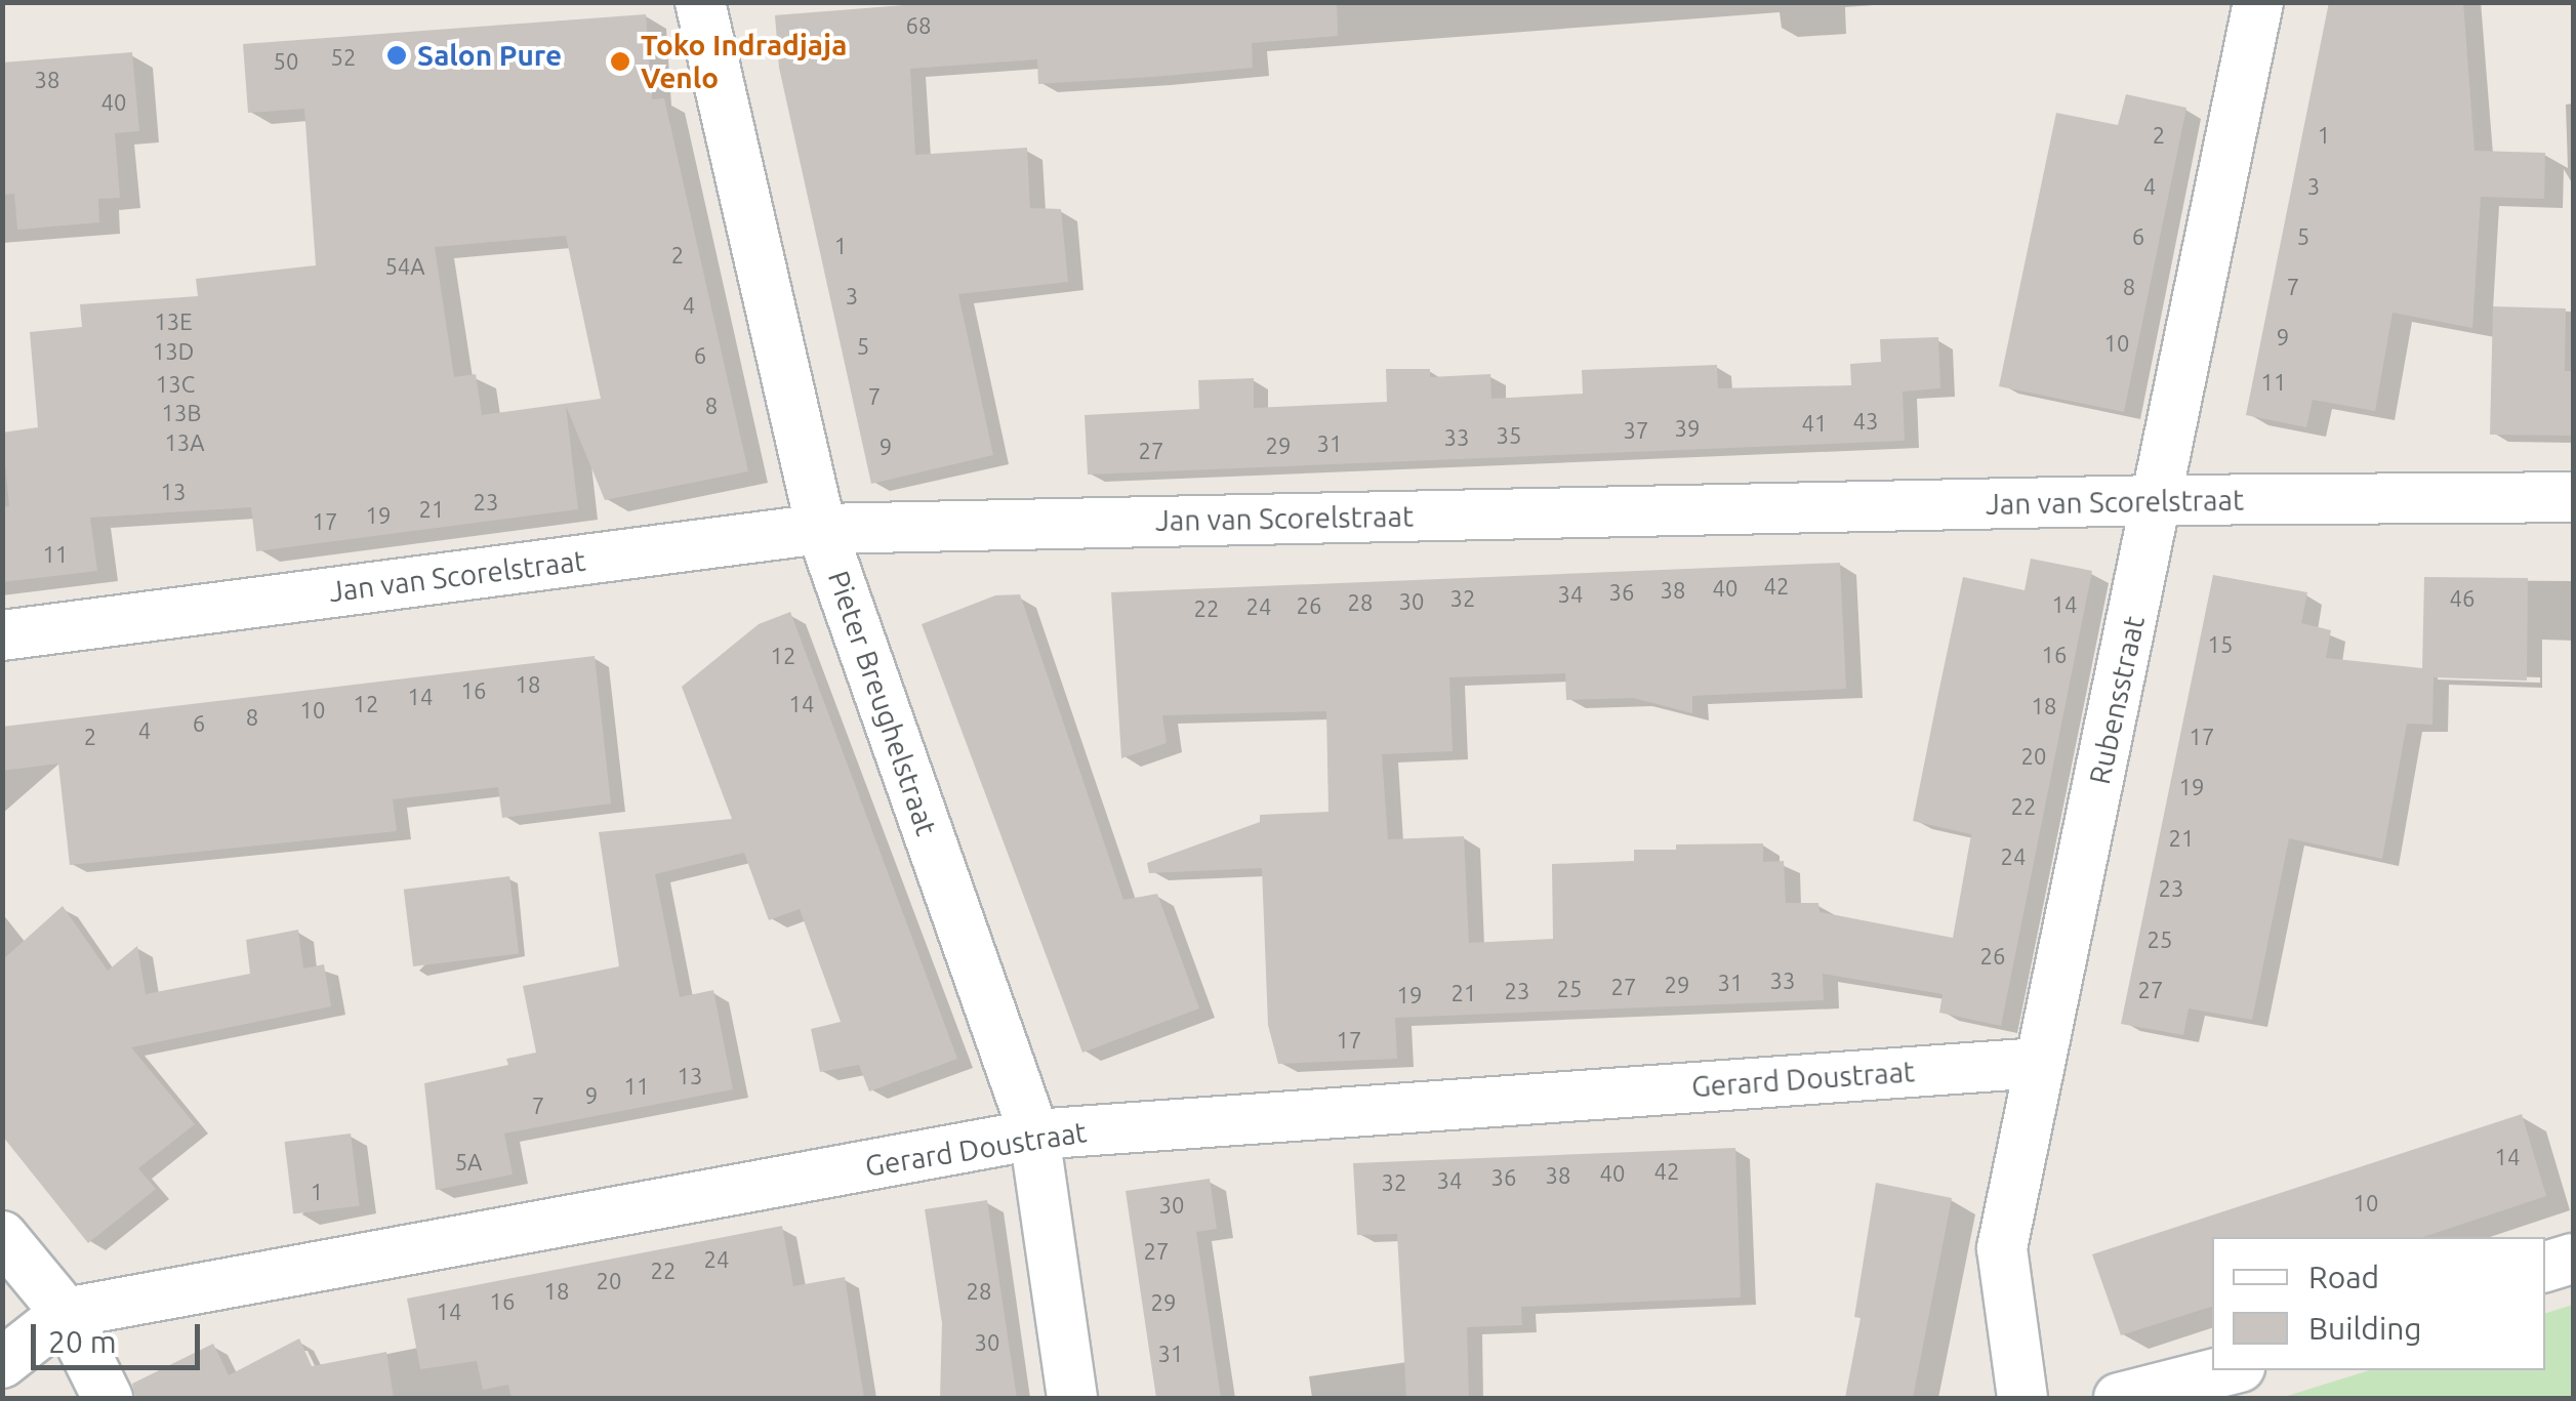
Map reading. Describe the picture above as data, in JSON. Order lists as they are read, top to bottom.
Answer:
{
  "streets": {
    "street": [
      "Jan van Scorelstraat",
      "Rubensstraat",
      "Pieter Breughelstraat",
      "Gerard Doustraat"
    ]
  },
  "crossings": [
    ["Jan van Scorelstraat", "Rubensstraat"],
    ["Jan van Scorelstraat", "Pieter Breughelstraat"],
    ["Rubensstraat", "Gerard Doustraat"],
    ["Pieter Breughelstraat", "Gerard Doustraat"]
  ],
  "places": ["Salon Pure", "Toko Indradjaja Venlo"],
  "house_numbers": [
    "68",
    "52",
    "50",
    "38",
    "40",
    "2",
    "1",
    "4",
    "3",
    "6",
    "5",
    "1",
    "2",
    "54A",
    "8",
    "7",
    "3",
    "4",
    "13E",
    "9",
    "10",
    "5",
    "13D",
    "6",
    "11",
    "13C",
    "7",
    "8",
    "13B",
    "43",
    "41",
    "39",
    "37",
    "35",
    "33",
    "13A",
    "31",
    "29",
    "9",
    "27",
    "13",
    "23",
    "21",
    "19",
    "17",
    "11",
    "42",
    "40",
    "38",
    "36",
    "34",
    "32",
    "46",
    "30",
    "28",
    "14",
    "26",
    "24",
    "22",
    "15",
    "16",
    "12",
    "18",
    "16",
    "14",
    "12",
    "14",
    "18",
    "10",
    "8",
    "6",
    "4",
    "2",
    "17",
    "20",
    "19",
    "22",
    "21",
    "24",
    "23",
    "25",
    "26",
    "33",
    "31",
    "29",
    "27",
    "25",
    "27",
    "23",
    "21",
    "19",
    "17",
    "13",
    "11",
    "9",
    "7",
    "14",
    "5A",
    "42",
    "40",
    "38",
    "36",
    "34",
    "32",
    "1",
    "10",
    "30",
    "27",
    "24",
    "22",
    "20",
    "18",
    "28",
    "16",
    "29",
    "14",
    "30",
    "31"
  ],
  "legend": ["Road", "Building"],
  "scale_bar": "20 m"
}
